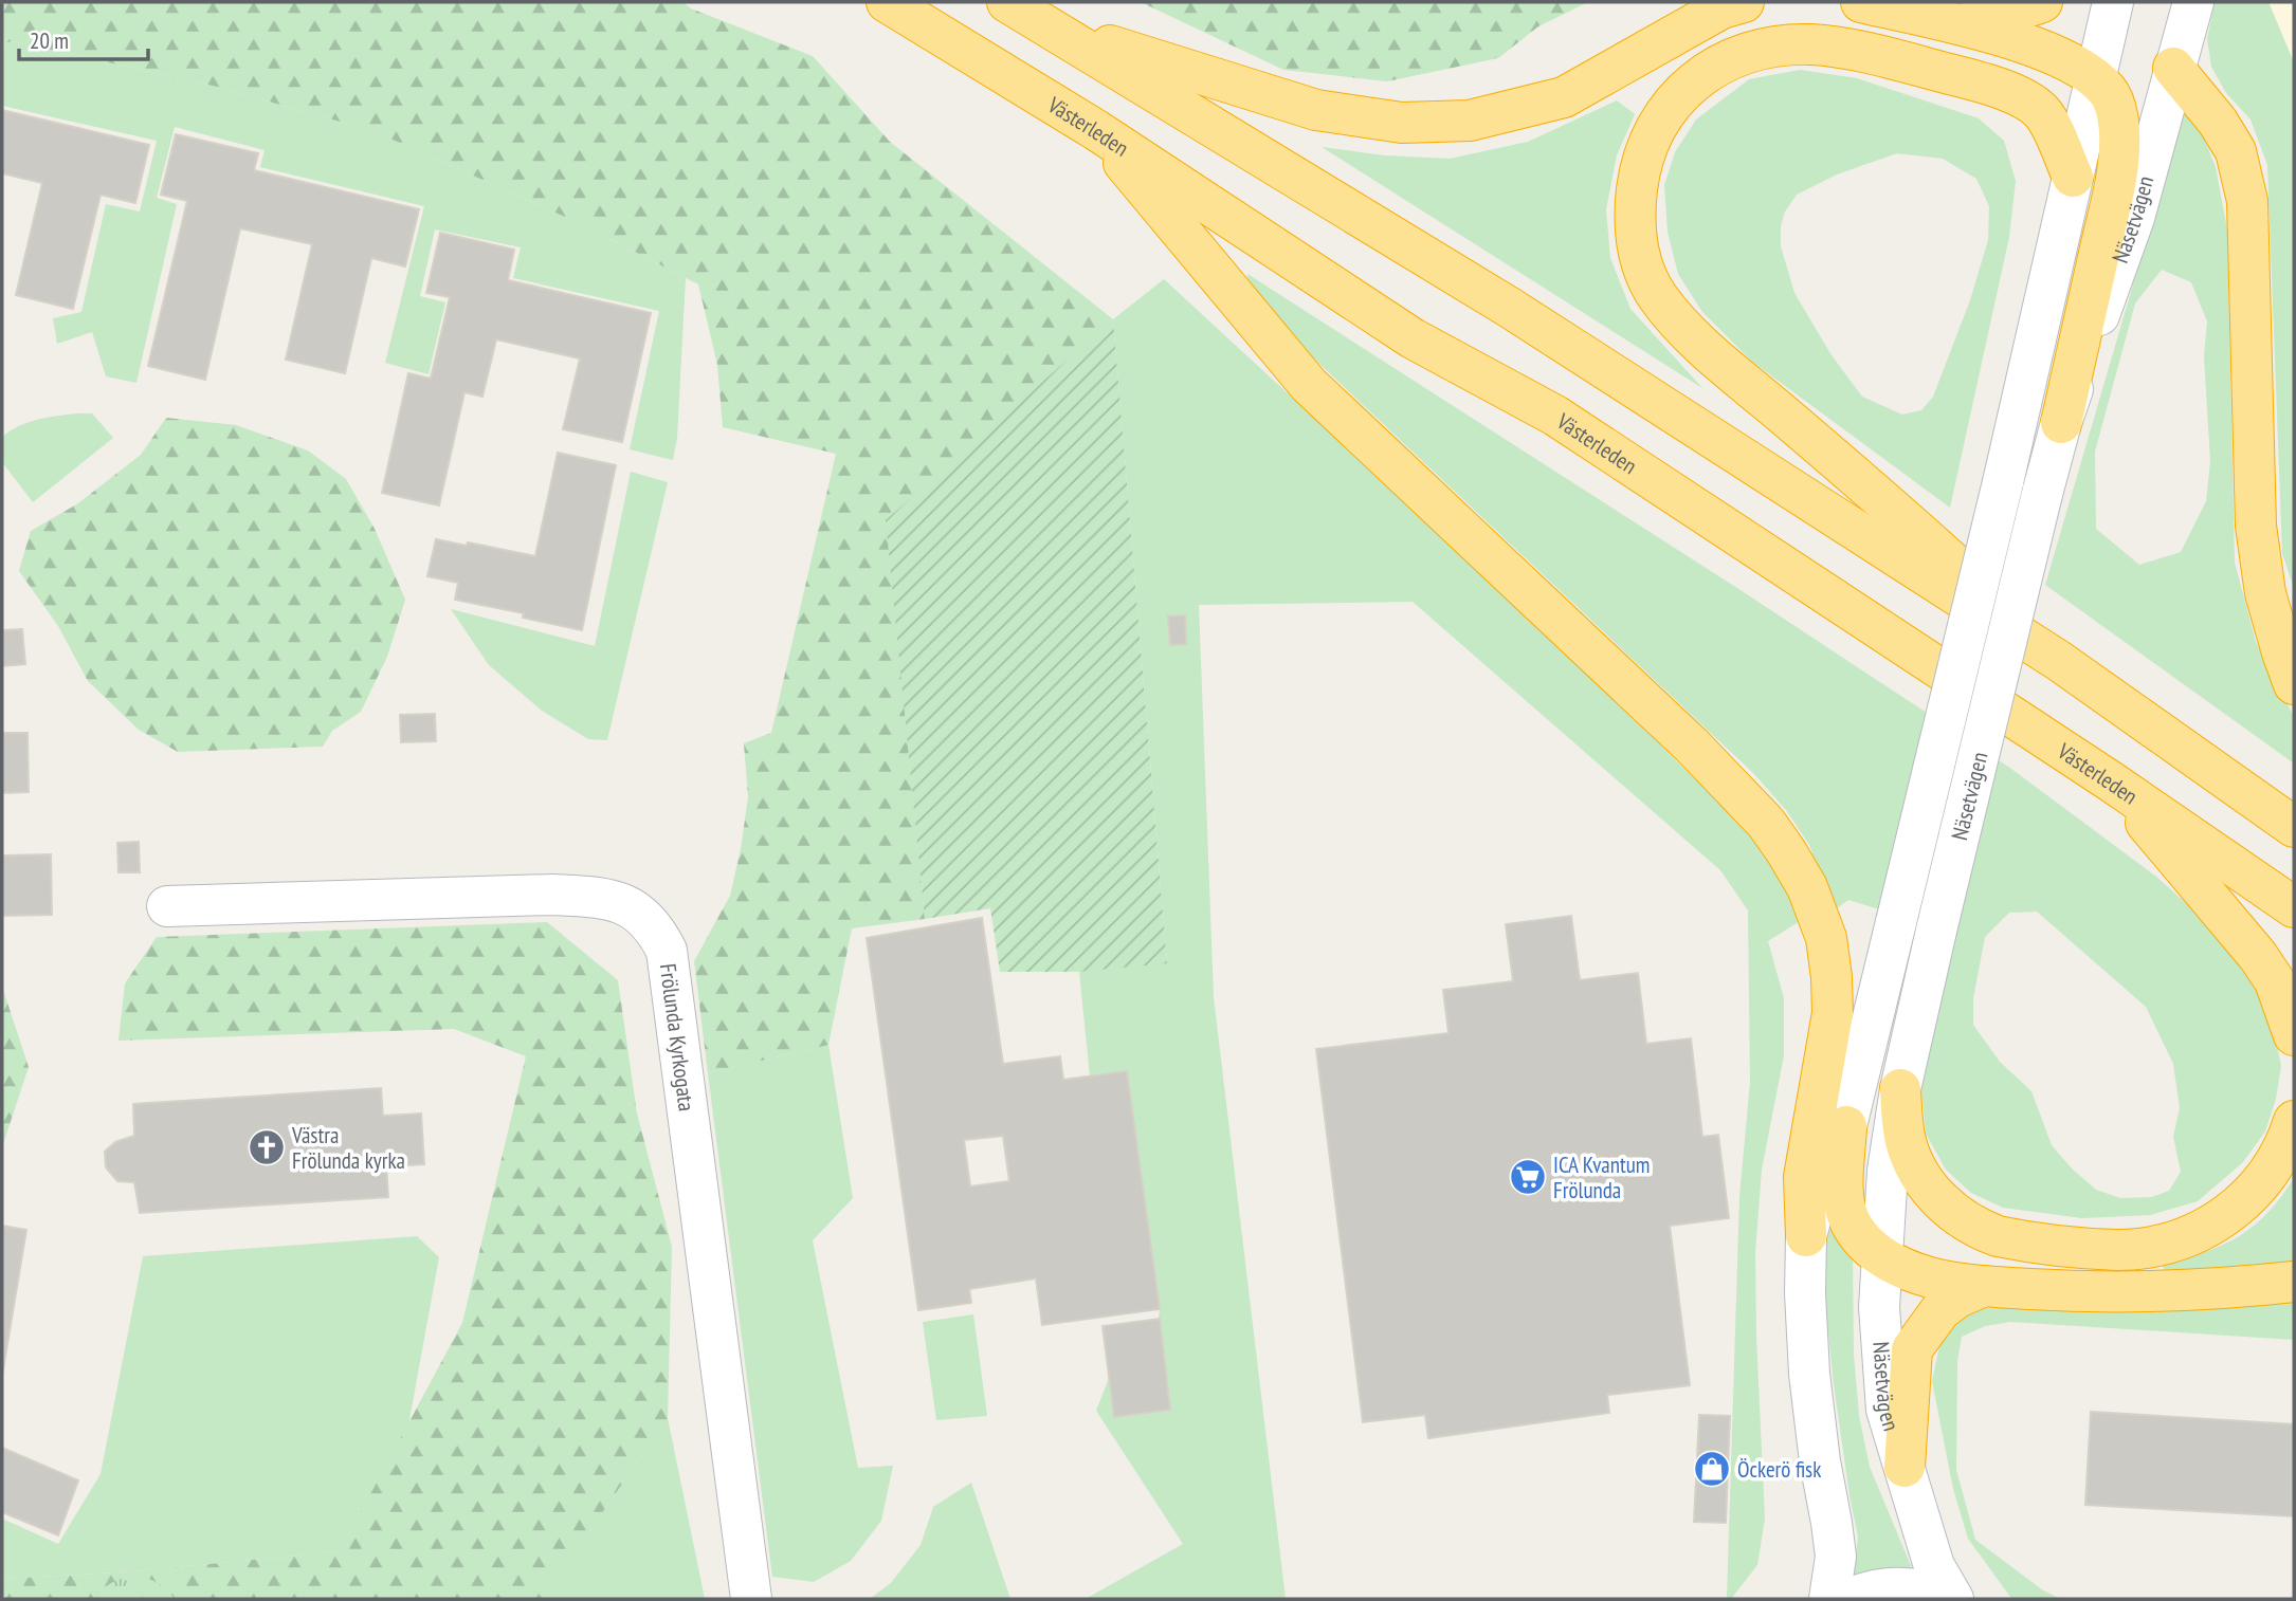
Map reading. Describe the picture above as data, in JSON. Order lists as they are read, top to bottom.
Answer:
{
  "streets": {
    "highway": ["Västerleden"],
    "street": ["Näsetvägen", "Frölunda Kyrkogata"]
  },
  "places": {
    "church": ["Västra Frölunda kyrka"],
    "supermarket": ["ICA Kvantum Frölunda"],
    "shop": ["Öckerö fisk"]
  },
  "scale_bar": "20 m"
}
